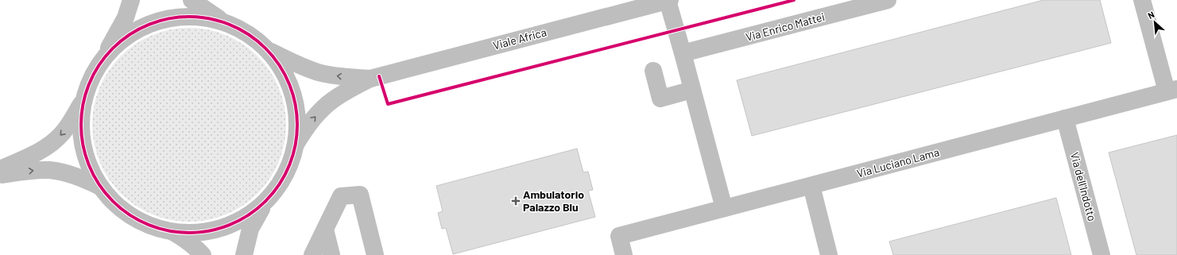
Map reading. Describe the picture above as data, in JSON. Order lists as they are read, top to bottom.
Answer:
{
  "streets": {
    "street": [
      "Via Enrico Mattei",
      "Viale Africa",
      "Via Luciano Lama",
      "Via dell'Indotto"
    ]
  },
  "crossings": [
    ["Via Luciano Lama", "Via dell'Indotto"]
  ],
  "places": {
    "health": ["Ambulatorio Palazzo Blu"]
  },
  "north": "top left"
}
